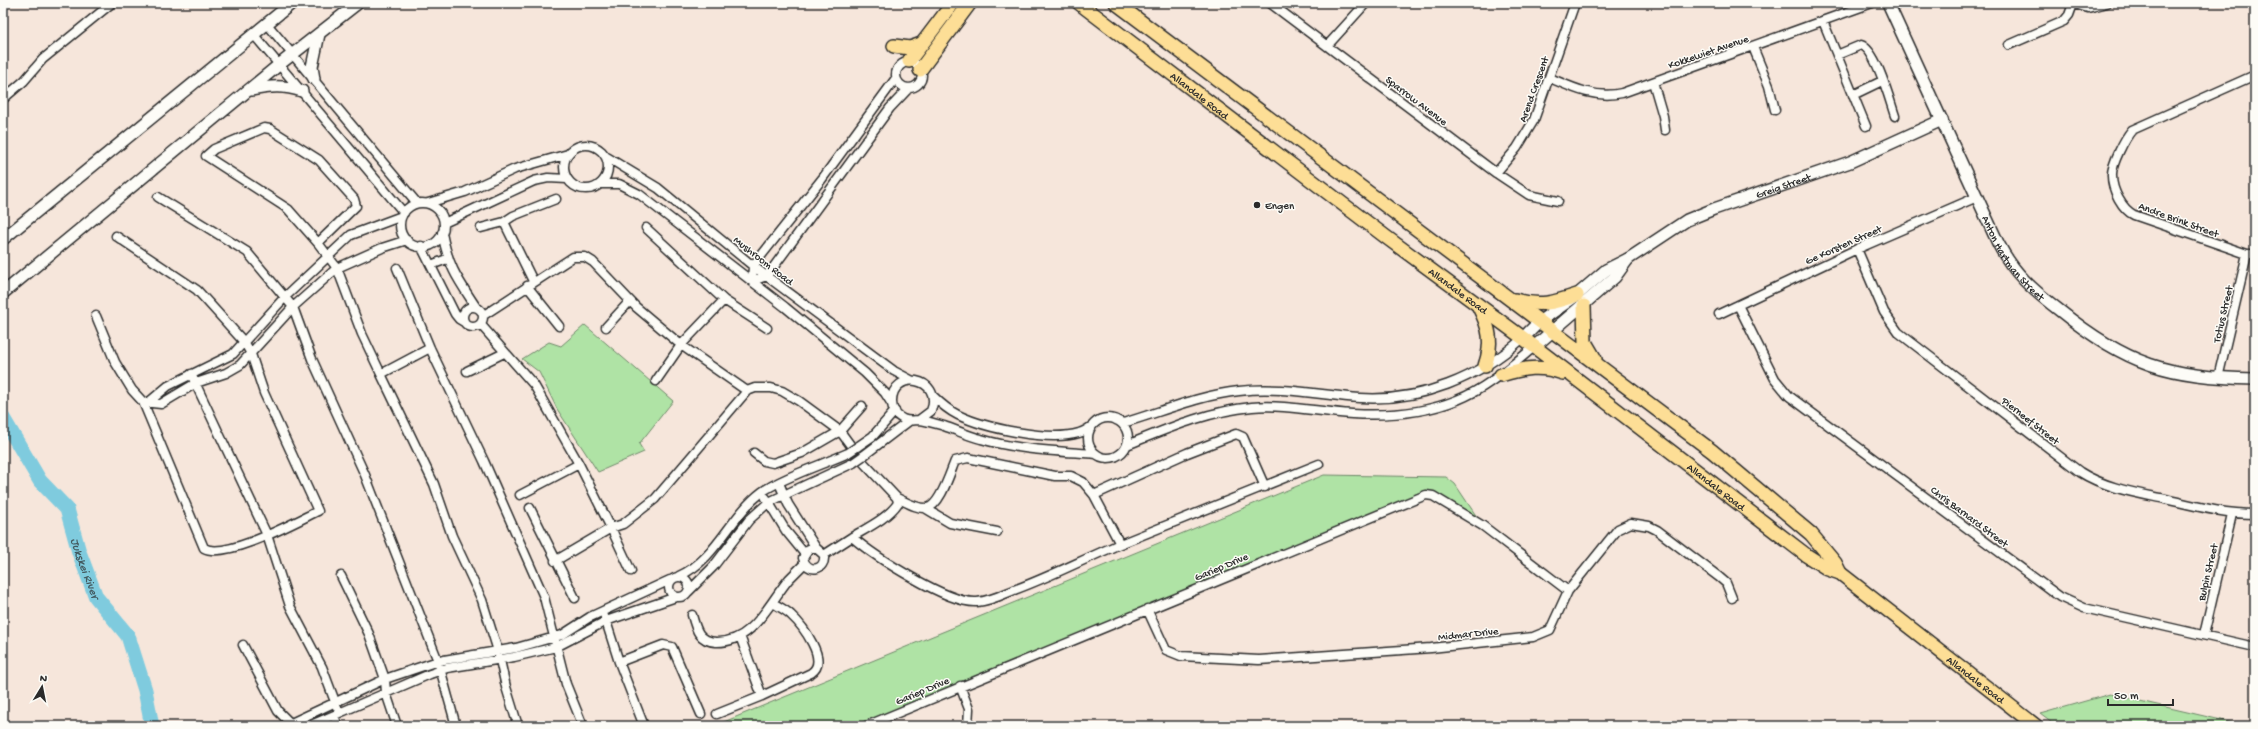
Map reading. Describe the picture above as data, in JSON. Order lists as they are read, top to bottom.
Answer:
{
  "streets": {
    "main road": ["Allandale Road"],
    "street": [
      "Kokkewiet Avenue",
      "Arend Crescent",
      "Sparrow Avenue",
      "Greig Street",
      "Andre Brink Street",
      "Ge Korsten Street",
      "Anton Hartman Street",
      "Mushroom Road",
      "Totius Street",
      "Pierneef Street",
      "Chris Barnard Street",
      "Gariep Drive",
      "Bulpin Street",
      "Midmar Drive"
    ]
  },
  "crossings": [
    ["Kokkewiet Avenue", "Arend Crescent"],
    ["Arend Crescent", "Sparrow Avenue"],
    ["Allandale Road", "Greig Street"],
    ["Greig Street", "Anton Hartman Street"],
    ["Andre Brink Street", "Totius Street"],
    ["Ge Korsten Street", "Anton Hartman Street"],
    ["Ge Korsten Street", "Pierneef Street"],
    ["Ge Korsten Street", "Chris Barnard Street"],
    ["Anton Hartman Street", "Totius Street"],
    ["Pierneef Street", "Bulpin Street"],
    ["Chris Barnard Street", "Bulpin Street"],
    ["Gariep Drive", "Midmar Drive"]
  ],
  "water": ["Jukskei River"],
  "places": ["Engen"],
  "scale_bar": "50 m",
  "north": "top"
}
